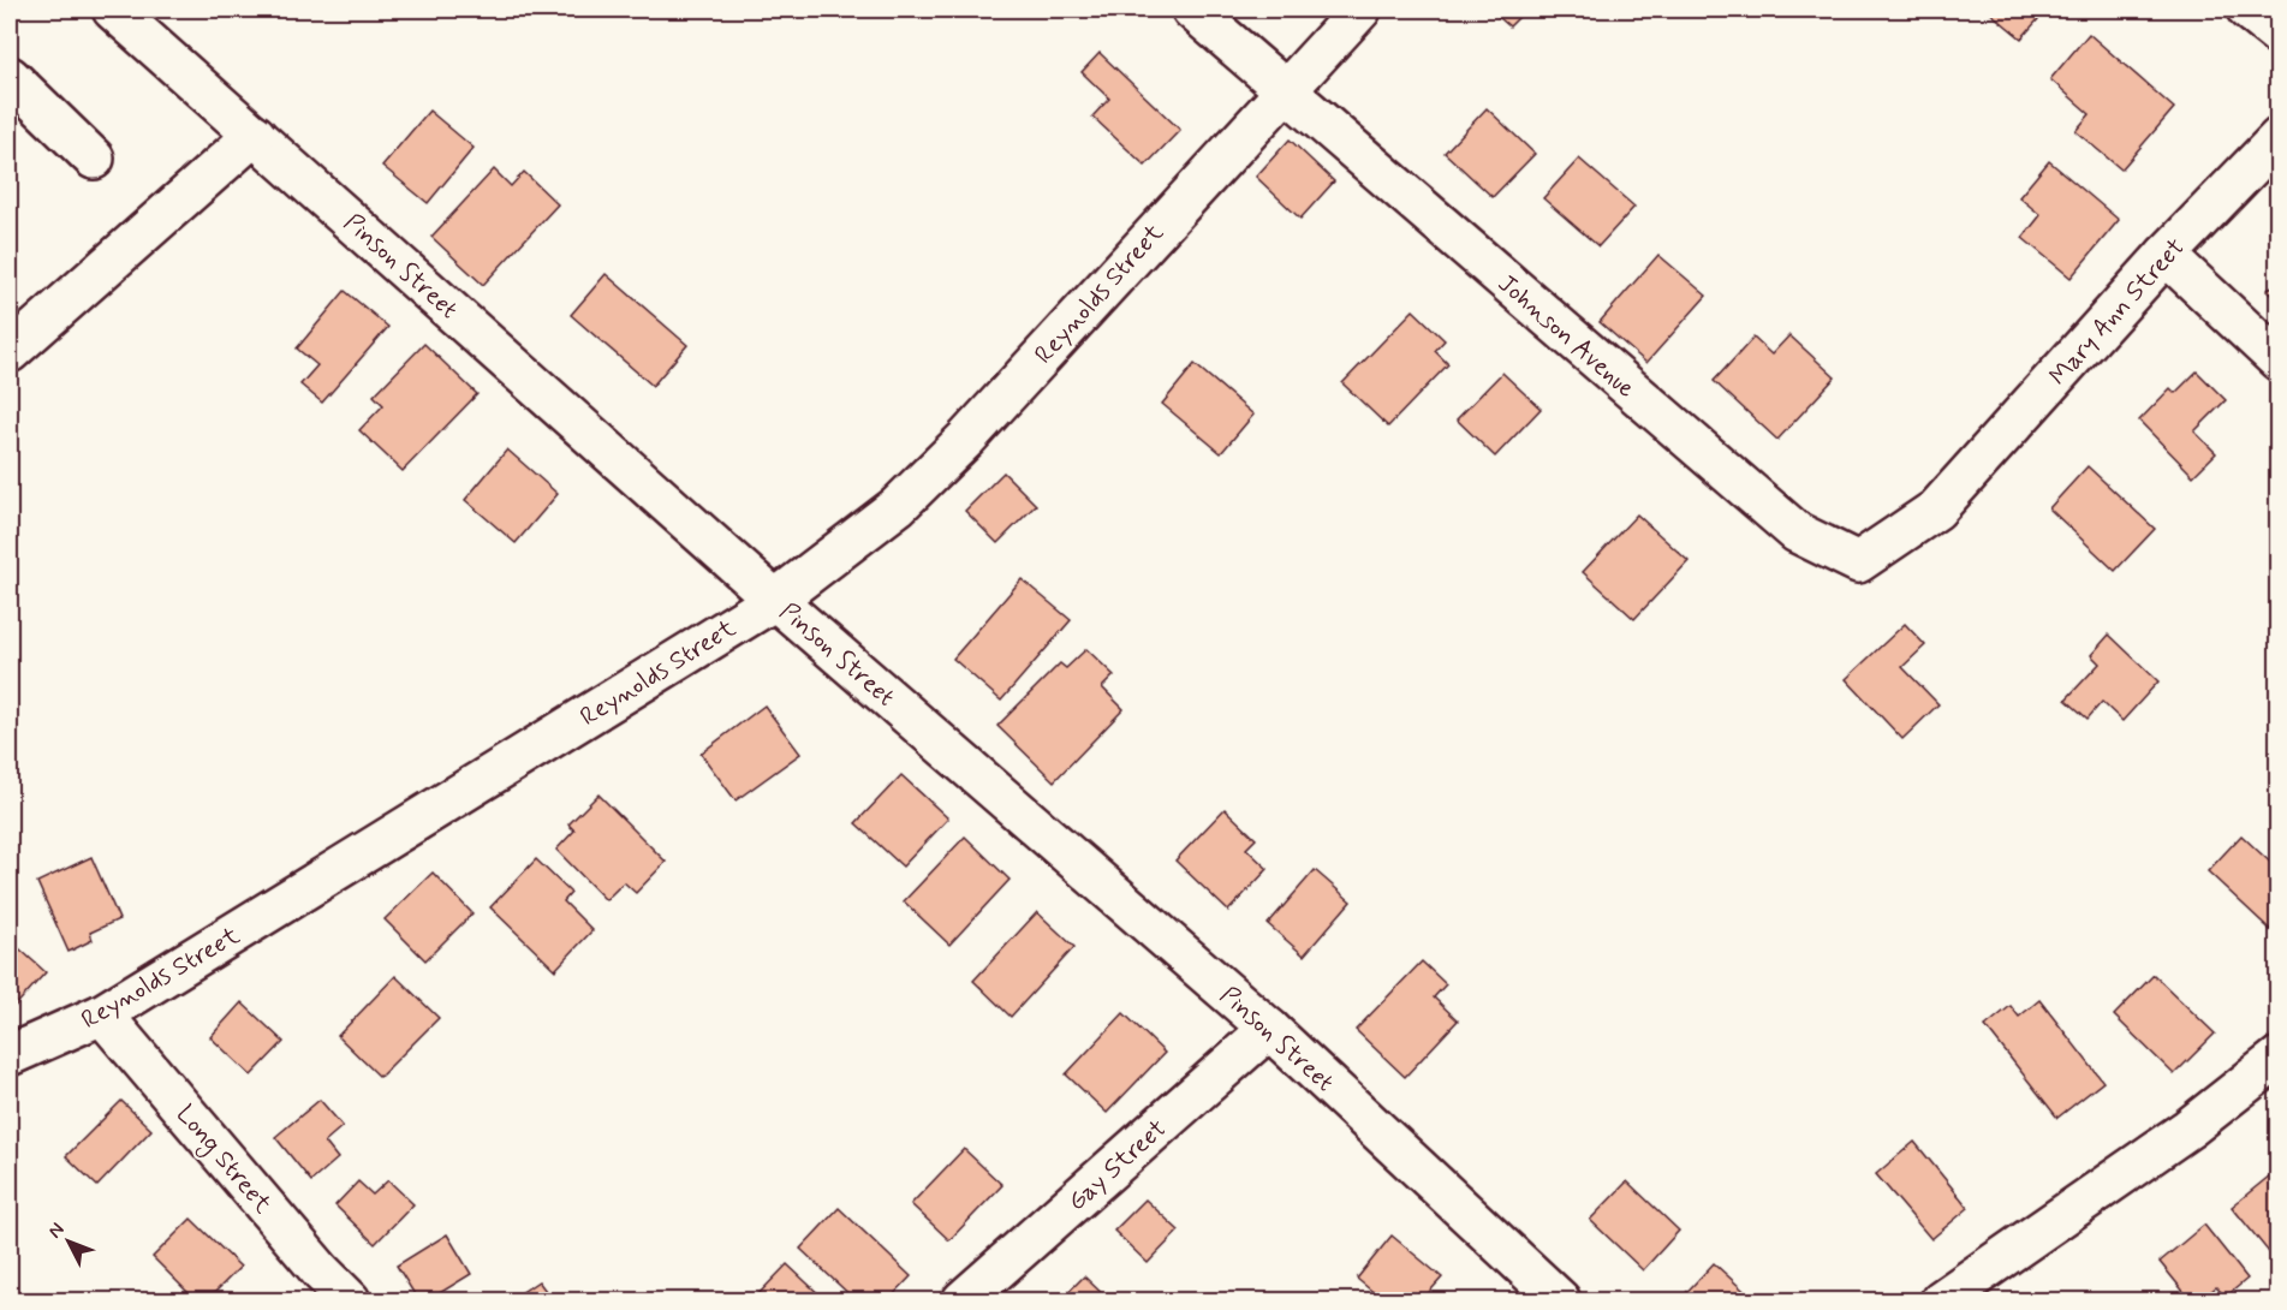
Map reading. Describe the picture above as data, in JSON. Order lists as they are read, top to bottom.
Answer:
{
  "streets": {
    "street": [
      "Pinson Street",
      "Reynolds Street",
      "Mary Ann Street",
      "Johnson Avenue",
      "Long Street",
      "Gay Street"
    ]
  },
  "crossings": [
    ["Pinson Street", "Reynolds Street"],
    ["Pinson Street", "Gay Street"],
    ["Reynolds Street", "Johnson Avenue"],
    ["Reynolds Street", "Long Street"],
    ["Mary Ann Street", "Johnson Avenue"]
  ],
  "north": "top left"
}
